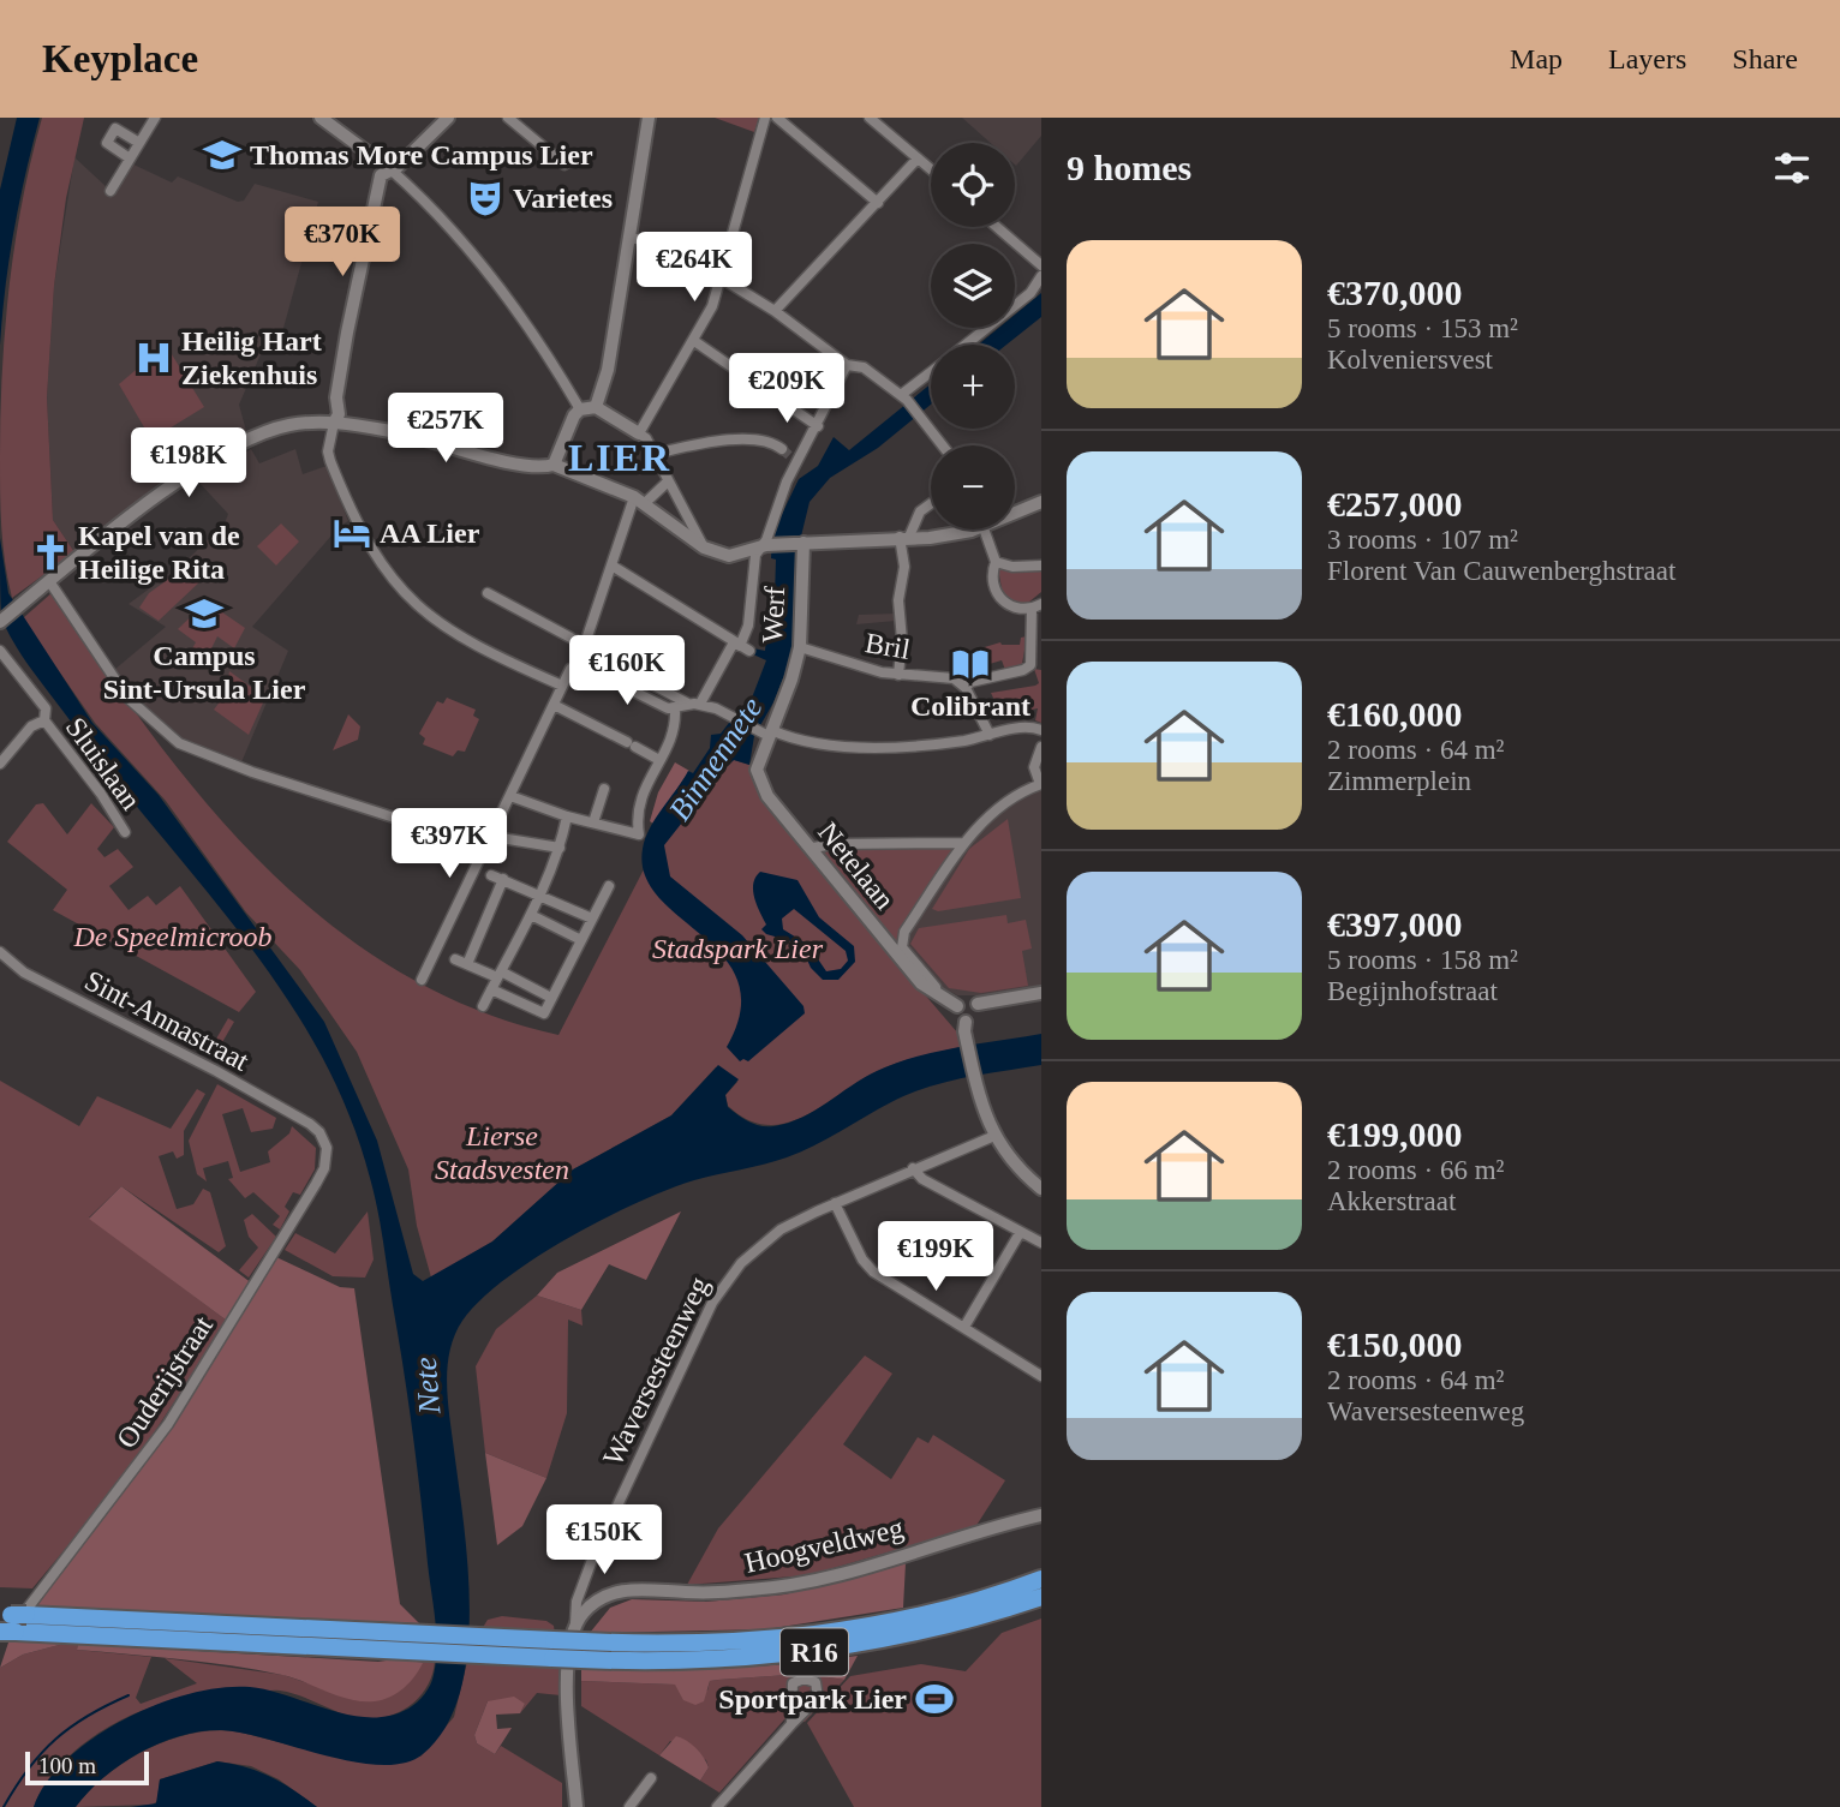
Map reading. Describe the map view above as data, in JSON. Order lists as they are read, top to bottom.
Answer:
{
  "streets": {
    "highway": ["R16"],
    "street": [
      "Werf",
      "Bril",
      "Sluislaan",
      "Netelaan",
      "Sint-Annastraat",
      "Waversesteenweg",
      "Ouderijstraat",
      "Hoogveldweg"
    ]
  },
  "crossings": [
    ["Werf", "Bril"],
    ["Werf", "Netelaan"],
    ["Sint-Annastraat", "Ouderijstraat"],
    ["Ouderijstraat", "R16"]
  ],
  "districts": ["LIER"],
  "water": ["Binnennete", "Nete"],
  "parks": ["De Speelmicroob", "Stadspark Lier", "Lierse Stadsvesten"],
  "places": {
    "school or university": ["Thomas More Campus Lier", "Campus Sint-Ursula Lier"],
    "theatre": ["Varietes"],
    "hospital": ["Heilig Hart Ziekenhuis"],
    "hotel": ["AA Lier"],
    "church": ["Kapel van de Heilige Rita"],
    "library": ["Colibrant"],
    "sports": ["Sportpark Lier"]
  },
  "scale_bar": "100 m",
  "page": {
    "header": "Keyplace",
    "nav": ["Map", "Layers", "Share"],
    "heading": "9 homes",
    "map_buttons": ["+", "−"],
    "price": [
      "€370K",
      "€264K",
      "€209K",
      "€257K",
      "€198K",
      "€160K",
      "€397K",
      "€199K",
      "€150K"
    ],
    "list": [
      {
        "name": "€370,000",
        "note": "5 rooms · 153 m² · Kolveniersvest"
      },
      {
        "name": "€257,000",
        "note": "3 rooms · 107 m² · Florent Van Cauwenberghstraat"
      },
      {
        "name": "€160,000",
        "note": "2 rooms · 64 m² · Zimmerplein"
      },
      {
        "name": "€397,000",
        "note": "5 rooms · 158 m² · Begijnhofstraat"
      },
      {
        "name": "€199,000",
        "note": "2 rooms · 66 m² · Akkerstraat"
      },
      {
        "name": "€150,000",
        "note": "2 rooms · 64 m² · Waversesteenweg"
      }
    ],
    "scale": "100 m"
  }
}
